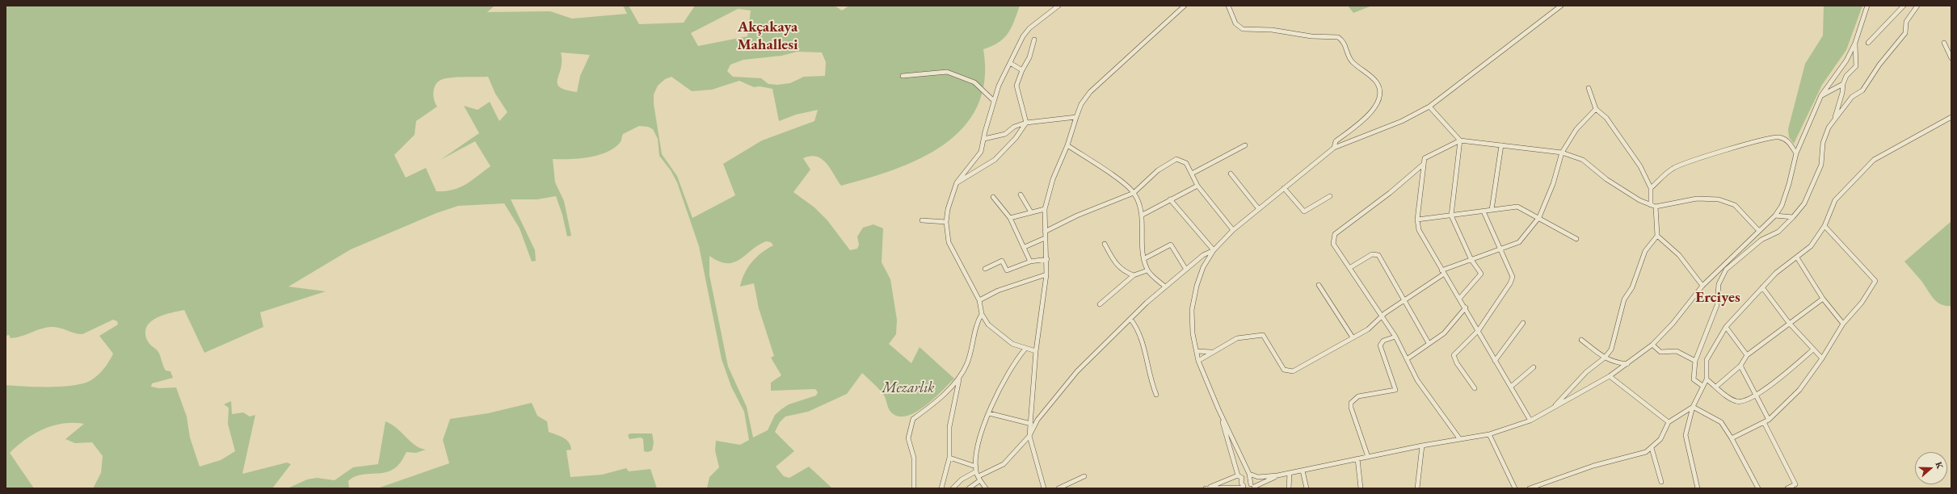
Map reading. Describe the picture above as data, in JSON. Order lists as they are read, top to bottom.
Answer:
{
  "districts": ["Akçakaya Mahallesi", "Erciyes"],
  "parks": ["Mezarlık"],
  "north": "right"
}
